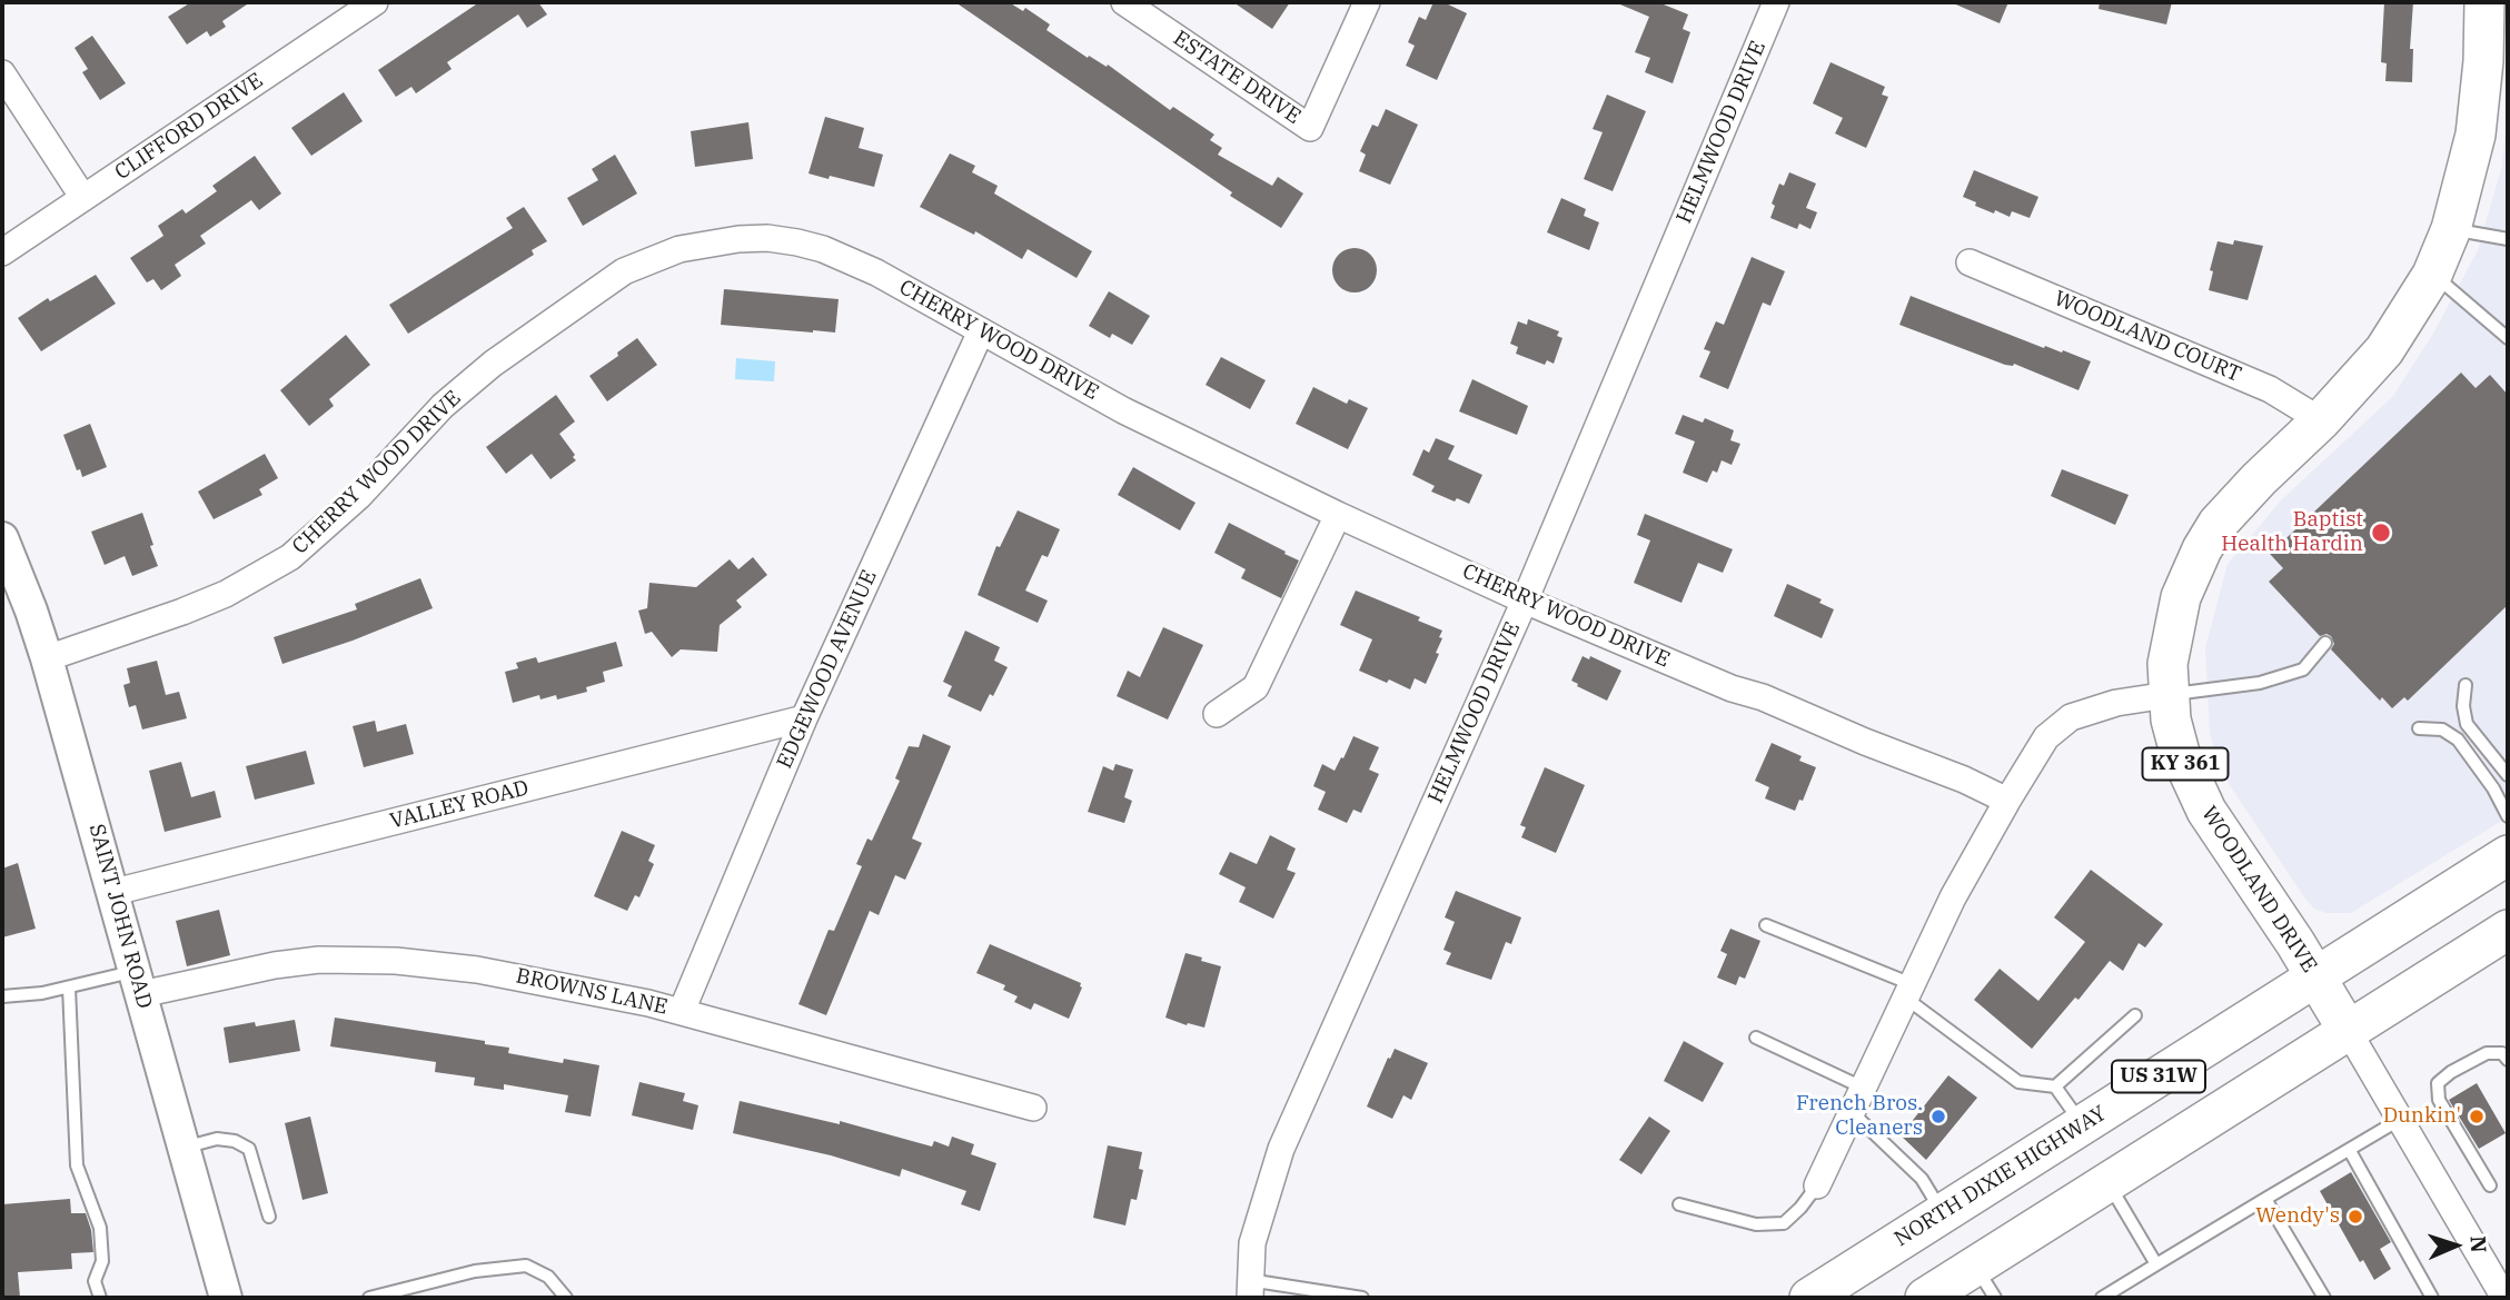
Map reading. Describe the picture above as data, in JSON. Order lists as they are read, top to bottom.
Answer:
{
  "streets": {
    "main road": [
      "KY 361",
      "WOODLAND DRIVE",
      "US 31W",
      "NORTH DIXIE HIGHWAY"
    ],
    "street": [
      "ESTATE DRIVE",
      "CLIFFORD DRIVE",
      "HELMWOOD DRIVE",
      "WOODLAND COURT",
      "CHERRY WOOD DRIVE",
      "EDGEWOOD AVENUE",
      "VALLEY ROAD",
      "SAINT JOHN ROAD",
      "BROWNS LANE"
    ]
  },
  "crossings": [
    ["HELMWOOD DRIVE", "CHERRY WOOD DRIVE"],
    ["WOODLAND COURT", "WOODLAND DRIVE"],
    ["CHERRY WOOD DRIVE", "EDGEWOOD AVENUE"],
    ["CHERRY WOOD DRIVE", "SAINT JOHN ROAD"],
    ["EDGEWOOD AVENUE", "VALLEY ROAD"],
    ["EDGEWOOD AVENUE", "BROWNS LANE"],
    ["VALLEY ROAD", "SAINT JOHN ROAD"],
    ["WOODLAND DRIVE", "US 31W"],
    ["WOODLAND DRIVE", "NORTH DIXIE HIGHWAY"],
    ["SAINT JOHN ROAD", "BROWNS LANE"]
  ],
  "places": [
    "Baptist Health Hardin",
    "French Bros. Cleaners",
    "Dunkin'",
    "Wendy's"
  ],
  "north": "right"
}
